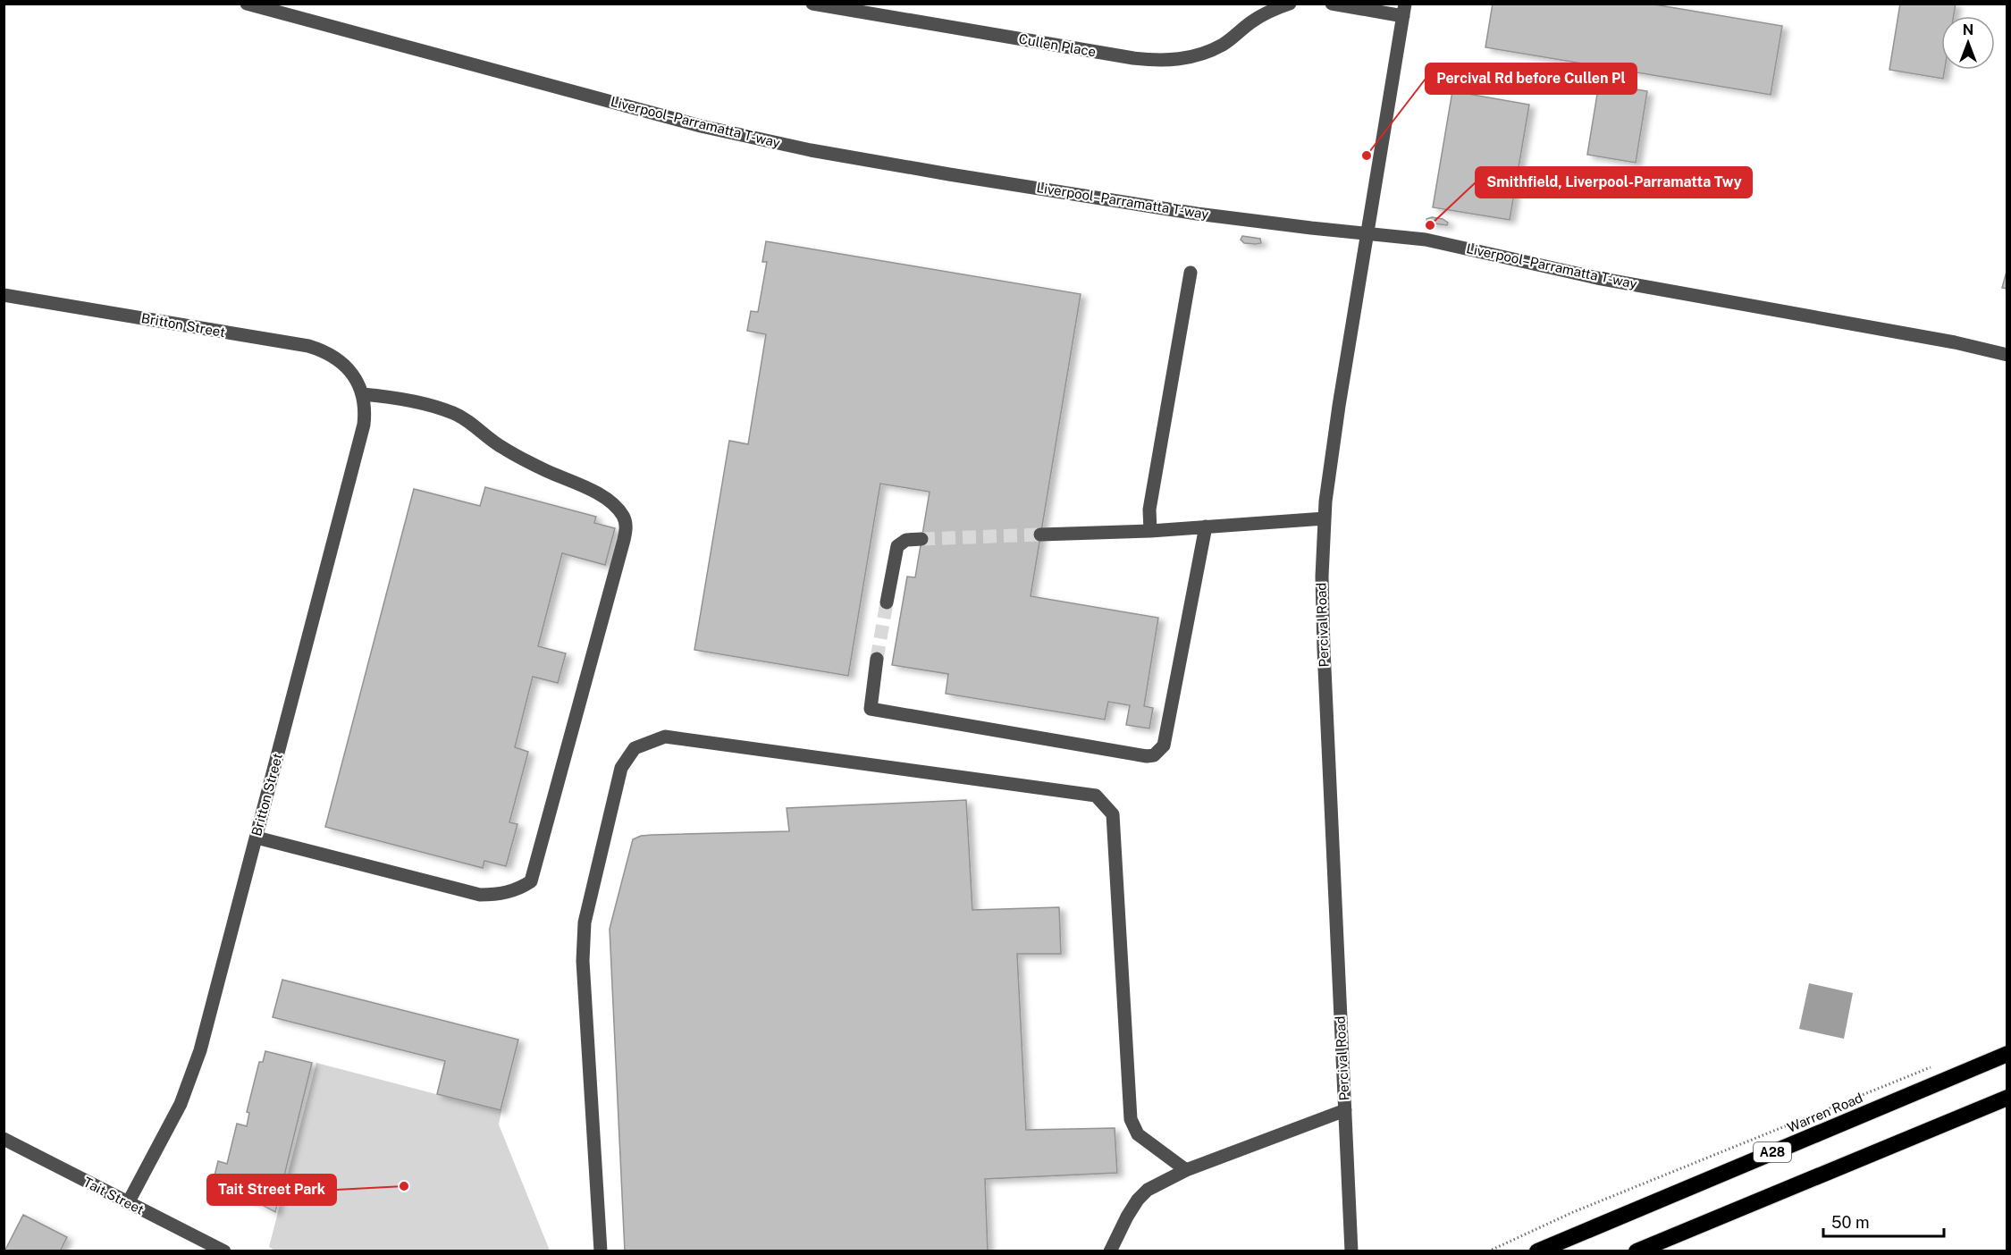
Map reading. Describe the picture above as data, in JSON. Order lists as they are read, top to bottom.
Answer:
{
  "streets": {
    "highway": ["Warren Road", "A28"],
    "street": [
      "Cullen Place",
      "Liverpool–Parramatta T-way",
      "Britton Street",
      "Percival Road",
      "Tait Street"
    ]
  },
  "crossings": [
    ["Liverpool–Parramatta T-way", "Percival Road"],
    ["Britton Street", "Tait Street"]
  ],
  "places": ["Percival Rd before Cullen Pl", "Smithfield, Liverpool-Parramatta Twy", "Tait Street Park"],
  "scale_bar": "50 m",
  "north": "top"
}
